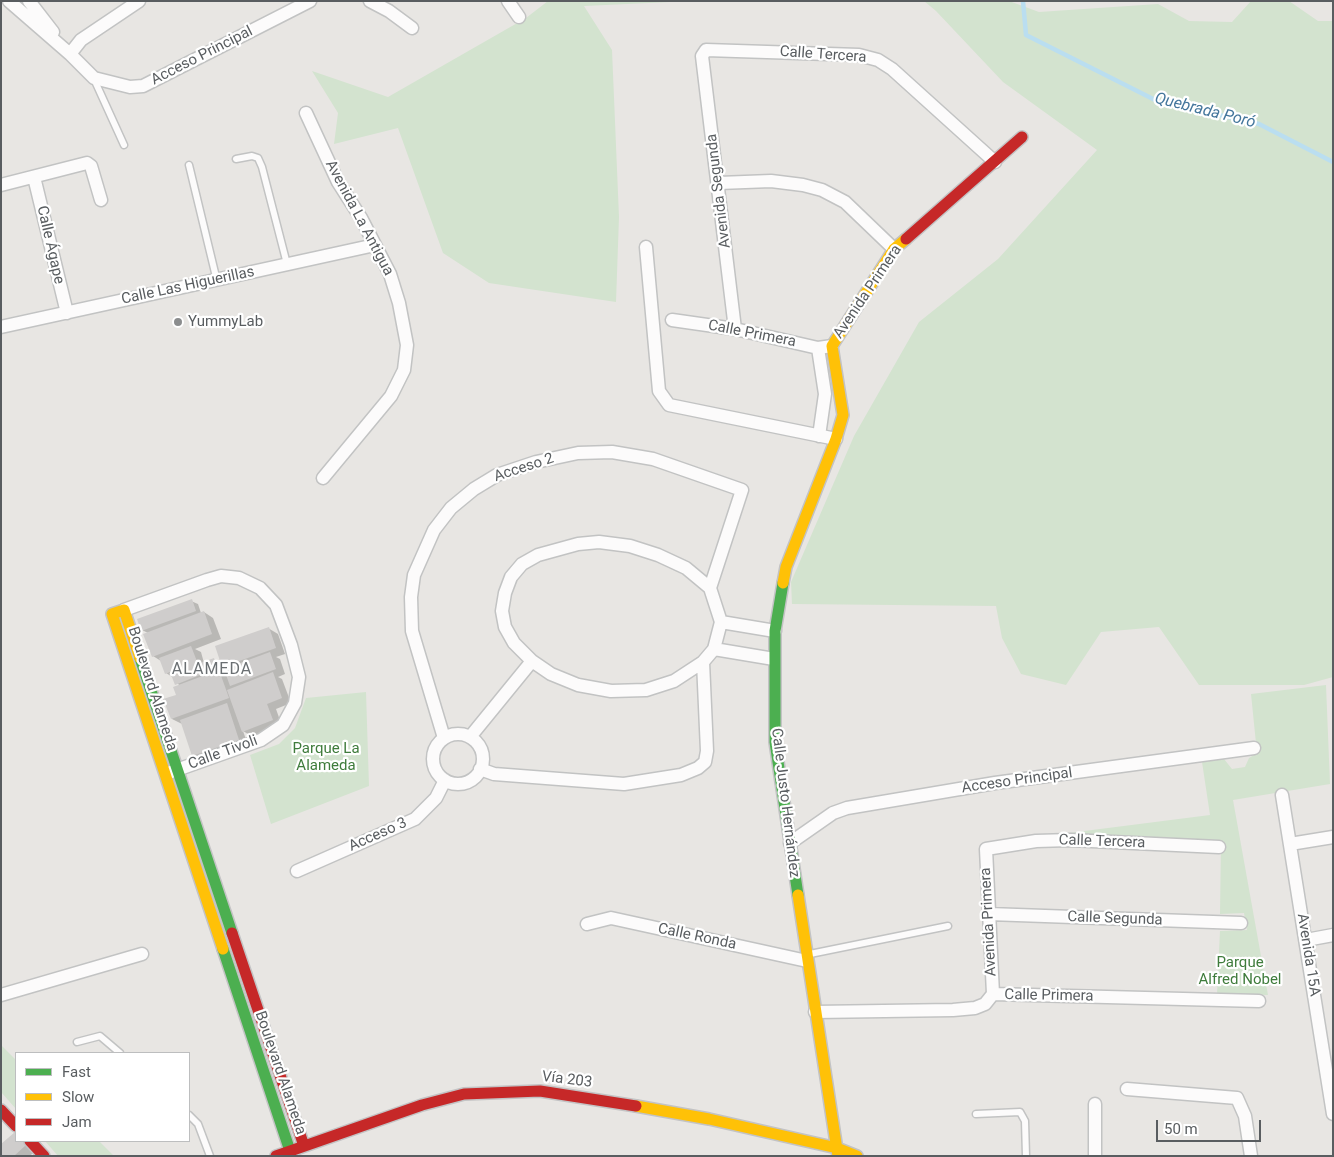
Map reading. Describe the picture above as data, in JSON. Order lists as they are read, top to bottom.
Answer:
{
  "streets": {
    "street": [
      "Calle Tercera",
      "Acceso Principal",
      "Avenida Segunda",
      "Avenida La Antigua",
      "Calle Ágape",
      "Calle Las Higuerillas",
      "Avenida Primera",
      "Calle Primera",
      "Acceso 2",
      "Boulevard Alameda",
      "Calle Tivoli",
      "Calle Justo Hernández",
      "Acceso 3",
      "Calle Segunda",
      "Calle Ronda",
      "Avenida 15A",
      "Vía 203"
    ]
  },
  "crossings": [
    ["Calle Tercera", "Avenida Segunda"],
    ["Calle Tercera", "Avenida Primera"],
    ["Acceso Principal", "Calle Justo Hernández"],
    ["Avenida Segunda", "Calle Primera"],
    ["Avenida La Antigua", "Calle Las Higuerillas"],
    ["Calle Ágape", "Calle Las Higuerillas"],
    ["Avenida Primera", "Calle Primera"],
    ["Avenida Primera", "Calle Justo Hernández"],
    ["Avenida Primera", "Calle Segunda"],
    ["Calle Primera", "Calle Justo Hernández"],
    ["Acceso 2", "Acceso 3"],
    ["Boulevard Alameda", "Calle Tivoli"],
    ["Boulevard Alameda", "Vía 203"],
    ["Calle Justo Hernández", "Calle Ronda"],
    ["Calle Justo Hernández", "Vía 203"]
  ],
  "districts": ["ALAMEDA"],
  "water": ["Quebrada Poró"],
  "parks": ["Parque La Alameda", "Parque Alfred Nobel"],
  "places": ["YummyLab"],
  "legend": ["Fast", "Slow", "Jam"],
  "scale_bar": "50 m"
}
